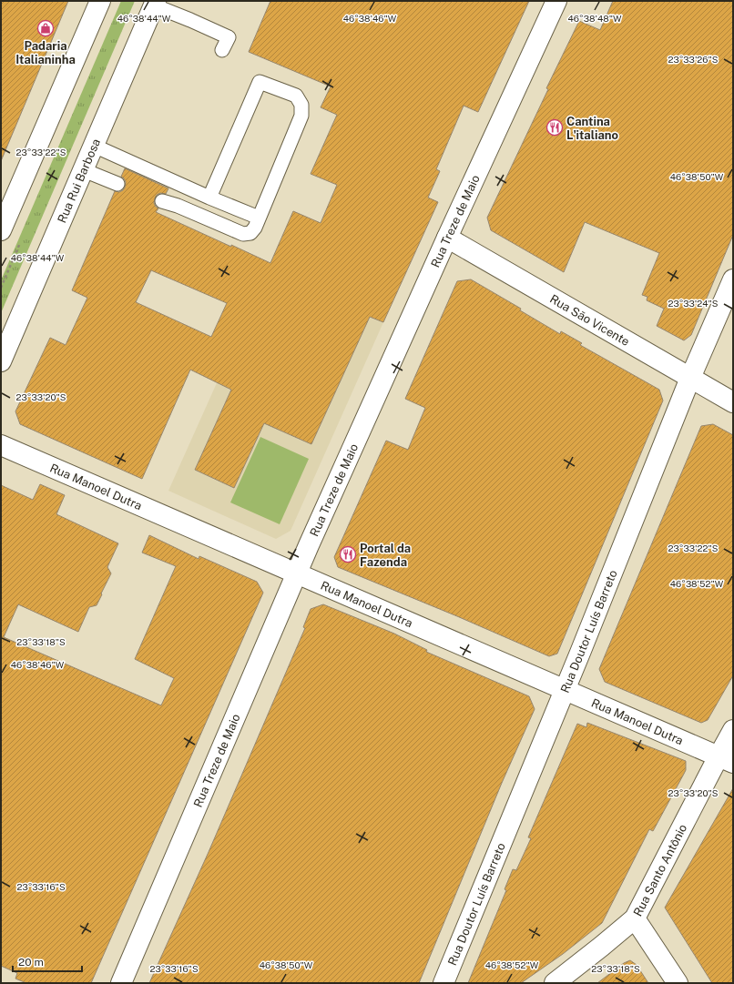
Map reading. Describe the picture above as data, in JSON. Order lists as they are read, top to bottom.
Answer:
{
  "streets": {
    "street": [
      "Rua Rui Barbosa",
      "Rua Treze de Maio",
      "Rua São Vicente",
      "Rua Manoel Dutra",
      "Rua Doutor Luís Barreto",
      "Rua Santo Antônio"
    ]
  },
  "crossings": [
    ["Rua Treze de Maio", "Rua São Vicente"],
    ["Rua Treze de Maio", "Rua Manoel Dutra"],
    ["Rua São Vicente", "Rua Doutor Luís Barreto"],
    ["Rua Manoel Dutra", "Rua Doutor Luís Barreto"],
    ["Rua Manoel Dutra", "Rua Santo Antônio"]
  ],
  "places": {
    "shop": ["Padaria Italianinha"],
    "restaurant": ["Cantina L'italiano", "Portal da Fazenda"]
  },
  "scale_bar": "20 m",
  "coordinates": [
    "46°38'44\"W",
    "46°38'46\"W",
    "46°38'48\"W",
    "23°33'26\"S",
    "23°33'22\"S",
    "46°38'50\"W",
    "23°33'24\"S",
    "23°33'20\"S",
    "46°38'52\"W",
    "23°33'18\"S",
    "23°33'16\"S"
  ]
}
